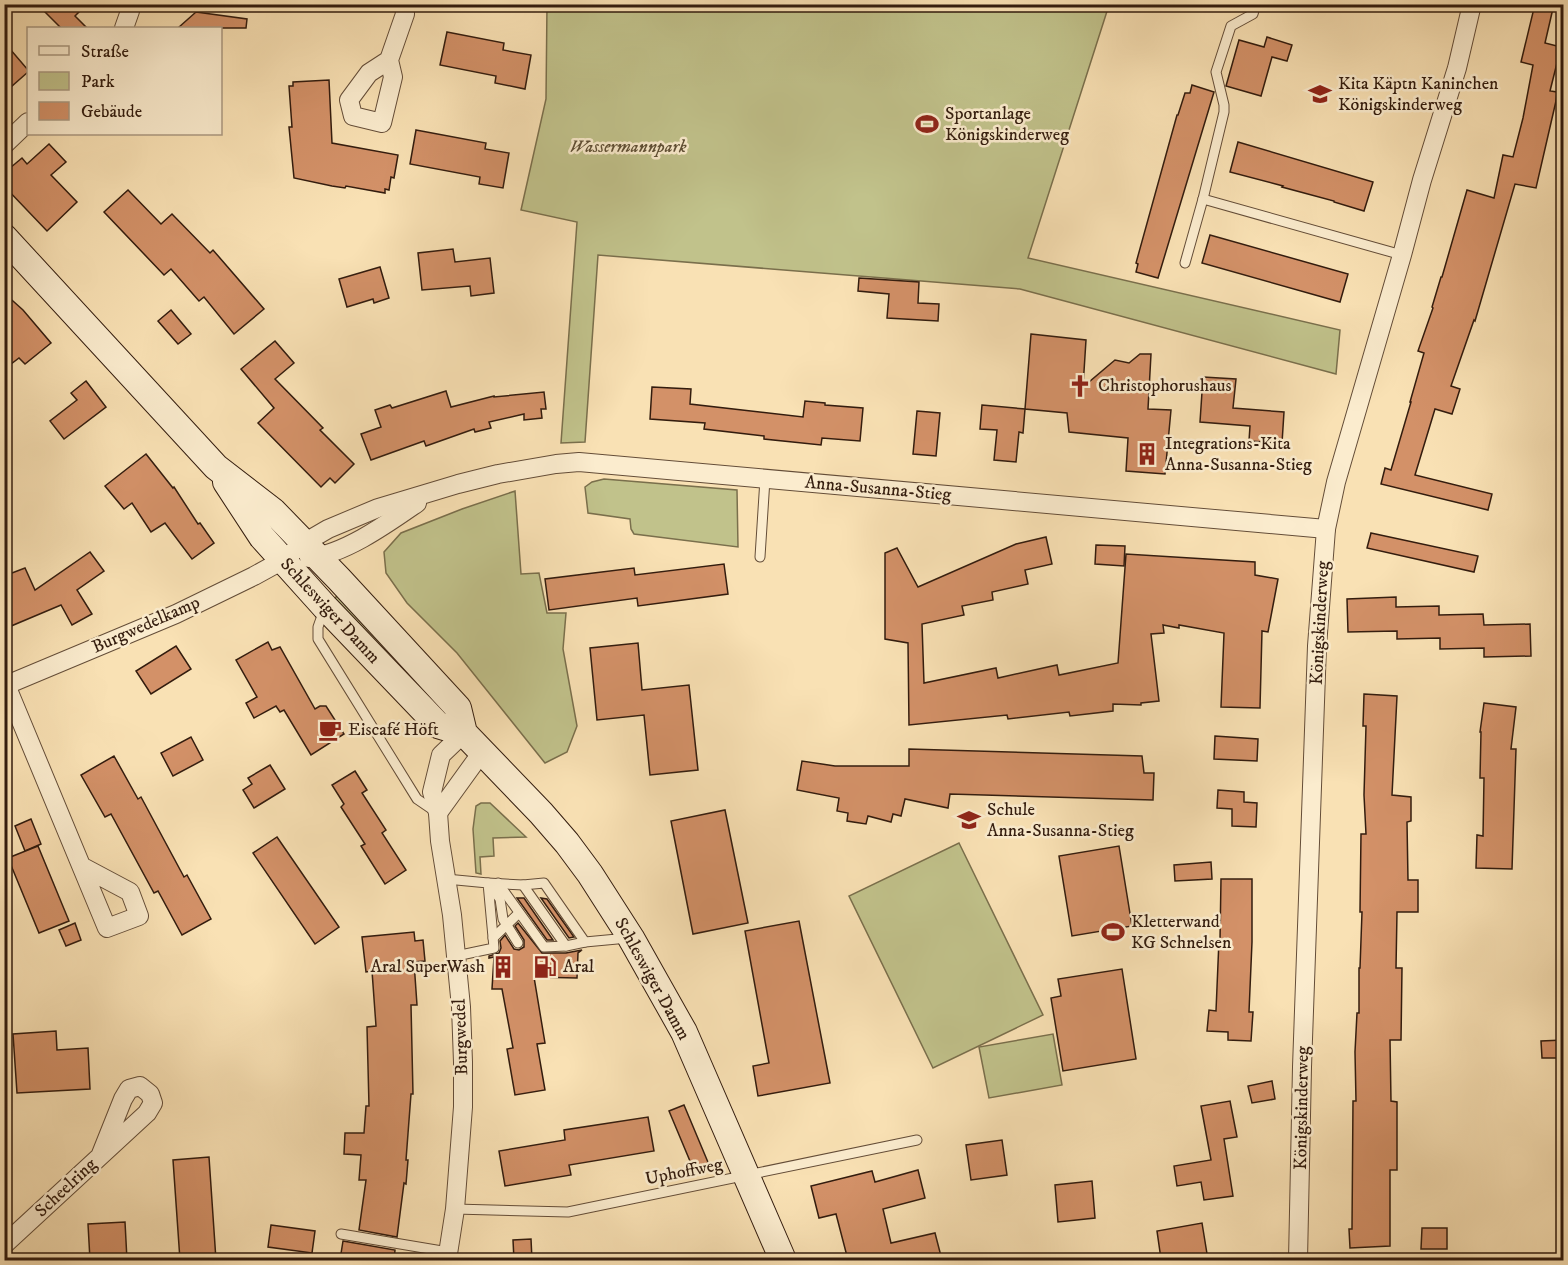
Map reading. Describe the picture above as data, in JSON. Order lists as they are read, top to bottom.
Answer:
{
  "streets": {
    "main road": ["Schleswiger Damm"],
    "street": [
      "Anna-Susanna-Stieg",
      "Königskinderweg",
      "Burgwedelkamp",
      "Burgwedel",
      "Scheelring"
    ],
    "lane": ["Uphoffweg"]
  },
  "crossings": [
    ["Anna-Susanna-Stieg", "Schleswiger Damm"],
    ["Anna-Susanna-Stieg", "Königskinderweg"],
    ["Anna-Susanna-Stieg", "Burgwedelkamp"],
    ["Schleswiger Damm", "Burgwedelkamp"],
    ["Schleswiger Damm", "Burgwedel"],
    ["Schleswiger Damm", "Uphoffweg"],
    ["Burgwedel", "Uphoffweg"]
  ],
  "parks": ["Wassermannpark"],
  "places": {
    "school or university": ["Kita Käptn Kaninchen Königskinderweg", "Schule Anna-Susanna-Stieg"],
    "sports": ["Sportanlage Königskinderweg", "Kletterwand KG Schnelsen"],
    "church": ["Christophorushaus"],
    "building": ["Integrations-Kita Anna-Susanna-Stieg", "Aral SuperWash"],
    "cafe": ["Eiscafé Höft"],
    "fuel station": ["Aral"]
  },
  "legend": ["Straße", "Park", "Gebäude"]
}
